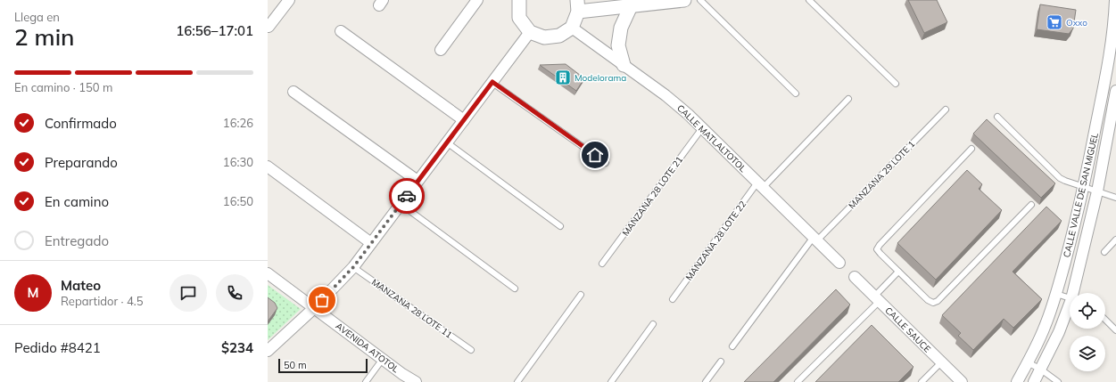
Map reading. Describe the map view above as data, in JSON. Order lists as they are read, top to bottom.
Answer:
{
  "streets": {
    "street": [
      "CALLE MATLALTOTOL",
      "CALLE VALLE DE SAN MIGUEL",
      "CALLE SAUCE",
      "AVENIDA ATOTOL"
    ],
    "lane": [
      "MANZANA 29 LOTE 1",
      "MANZANA 28 LOTE 21",
      "MANZANA 28 LOTE 22",
      "MANZANA 28 LOTE 11"
    ]
  },
  "crossings": [
    ["CALLE MATLALTOTOL", "MANZANA 29 LOTE 1"],
    ["CALLE MATLALTOTOL", "MANZANA 28 LOTE 21"],
    ["CALLE MATLALTOTOL", "MANZANA 28 LOTE 22"]
  ],
  "places": {
    "supermarket": ["Oxxo"],
    "building": ["Modelorama"]
  },
  "scale_bar": "50 m",
  "page": {
    "heading": ["2 min", "Llega en", "16:56–17:01"],
    "panel": [
      "Mateo",
      "Repartidor · 4.5",
      "Pedido #8421",
      "$234"
    ],
    "bar": "En camino · 150 m",
    "list": [
      ["Confirmado", "16:26"],
      ["Preparando", "16:30"],
      ["En camino", "16:50"],
      "Entregado"
    ],
    "round": "M",
    "scale": "50 m"
  }
}
